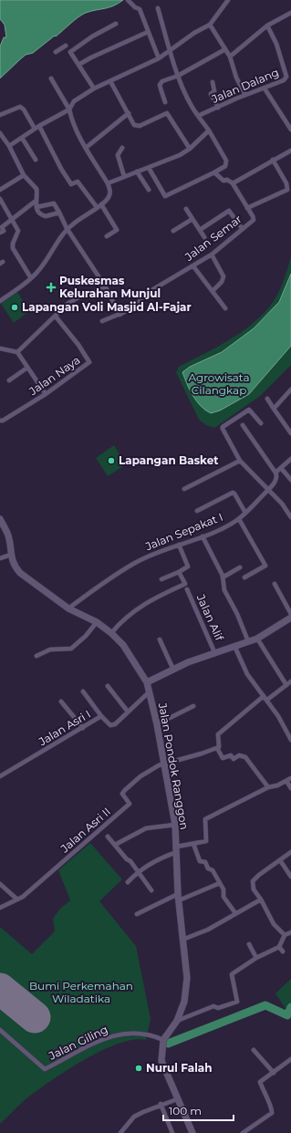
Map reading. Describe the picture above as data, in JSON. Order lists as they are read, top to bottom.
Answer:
{
  "streets": {
    "street": [
      "Jalan Dalang",
      "Jalan Semar",
      "Jalan Naya",
      "Jalan Sepakat I",
      "Jalan Alif",
      "Jalan Asri I",
      "Jalan Pondok Ranggon",
      "Jalan Asri II",
      "Jalan Giling"
    ]
  },
  "crossings": [
    ["Jalan Sepakat I", "Jalan Pondok Ranggon"],
    ["Jalan Alif", "Jalan Pondok Ranggon"],
    ["Jalan Asri I", "Jalan Pondok Ranggon"],
    ["Jalan Pondok Ranggon", "Jalan Asri II"],
    ["Jalan Pondok Ranggon", "Jalan Giling"]
  ],
  "parks": ["Agrowisata Cilangkap", "Bumi Perkemahan Wiladatika"],
  "places": {
    "health": ["Puskesmas Kelurahan Munjul"],
    "other": ["Lapangan Voli Masjid Al-Fajar", "Lapangan Basket", "Nurul Falah"]
  },
  "scale_bar": "100 m"
}
